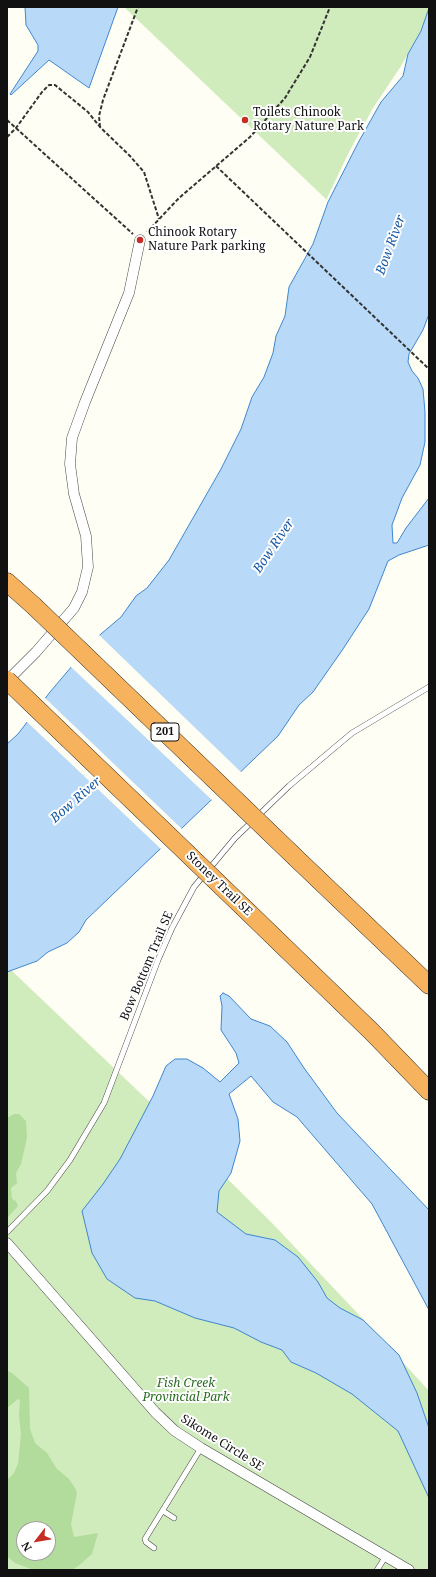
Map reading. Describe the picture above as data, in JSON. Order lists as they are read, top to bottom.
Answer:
{
  "streets": {
    "highway": ["201", "Stoney Trail SE"],
    "street": ["Sikome Circle SE"],
    "lane": ["Bow Bottom Trail SE"]
  },
  "water": ["Bow River"],
  "parks": ["Fish Creek Provincial Park"],
  "places": ["Toilets Chinook Rotary Nature Park", "Chinook Rotary Nature Park parking"],
  "north": "bottom left"
}
